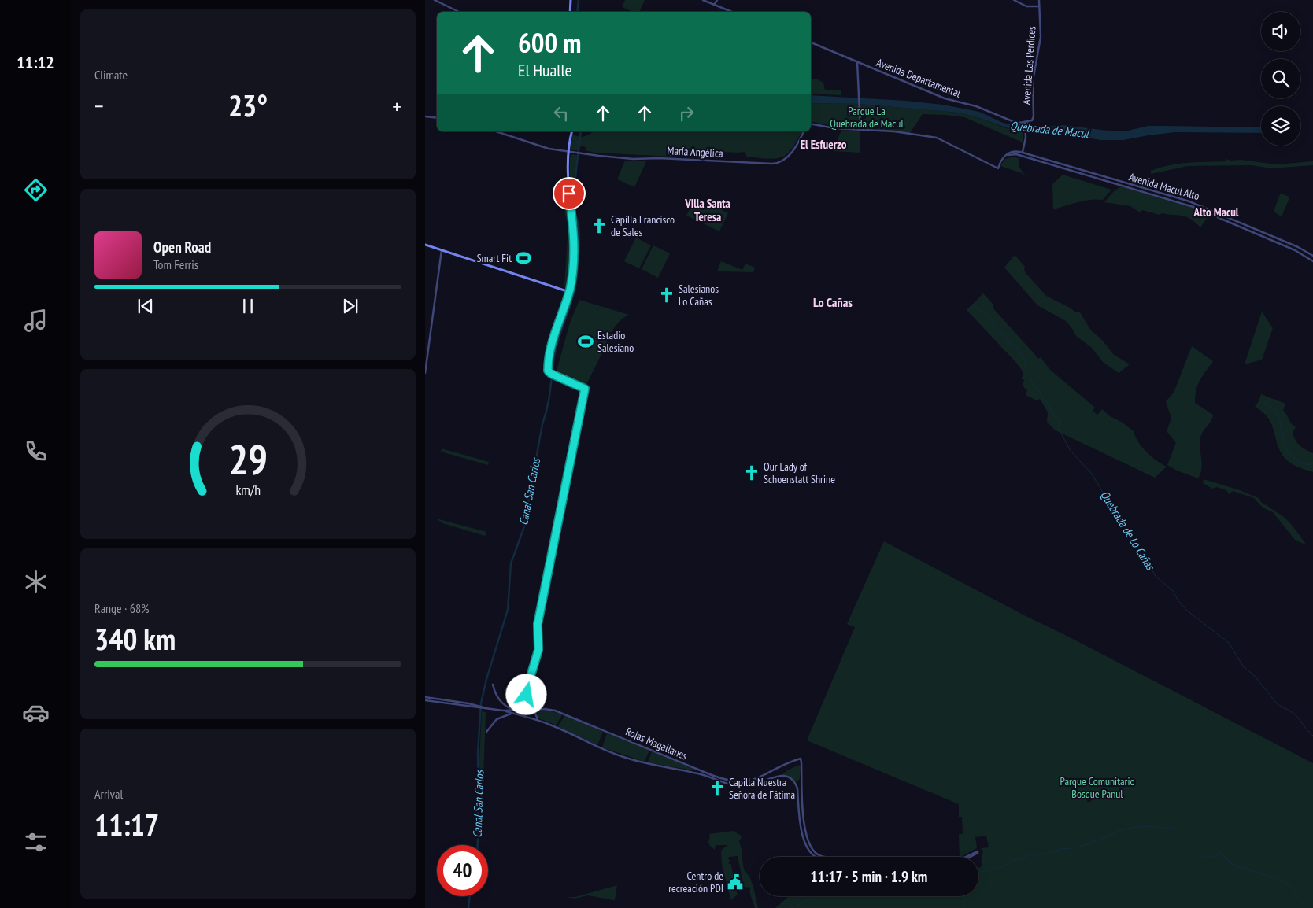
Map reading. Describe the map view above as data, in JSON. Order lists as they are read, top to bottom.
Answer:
{
  "streets": {
    "street": [
      "Avenida Las Perdices",
      "Avenida Departamental",
      "María Angélica",
      "Avenida Macul Alto",
      "Rojas Magallanes"
    ]
  },
  "crossings": [
    ["Avenida Las Perdices", "Avenida Departamental"]
  ],
  "districts": [
    "El Esfuerzo",
    "Villa Santa Teresa",
    "Alto Macul",
    "Lo Cañas"
  ],
  "water": ["Quebrada de Macul", "Canal San Carlos", "Quebrada de Lo Cañas"],
  "parks": ["Parque La Quebrada de Macul", "Parque Comunitario Bosque Panul"],
  "places": {
    "church": [
      "Capilla Francisco de Sales",
      "Salesianos Lo Cañas",
      "Our Lady of Schoenstatt Shrine",
      "Capilla Nuestra Señora de Fátima"
    ],
    "sports": ["Smart Fit", "Estadio Salesiano"],
    "public building": ["Centro de recreación PDI"]
  },
  "page": {
    "tabs": "11:12",
    "tile": [
      "Climate",
      ["Range · 68%", "340 km"],
      ["Arrival", "11:17"]
    ],
    "turn": ["600 m", "El Hualle"],
    "heat": ["−", "23°", "+"],
    "song": ["Open Road", "Tom Ferris"],
    "limit": "40",
    "trip": "11:17 · 5 min · 1.9 km",
    "gauge": ["29", "km/h"]
  }
}
